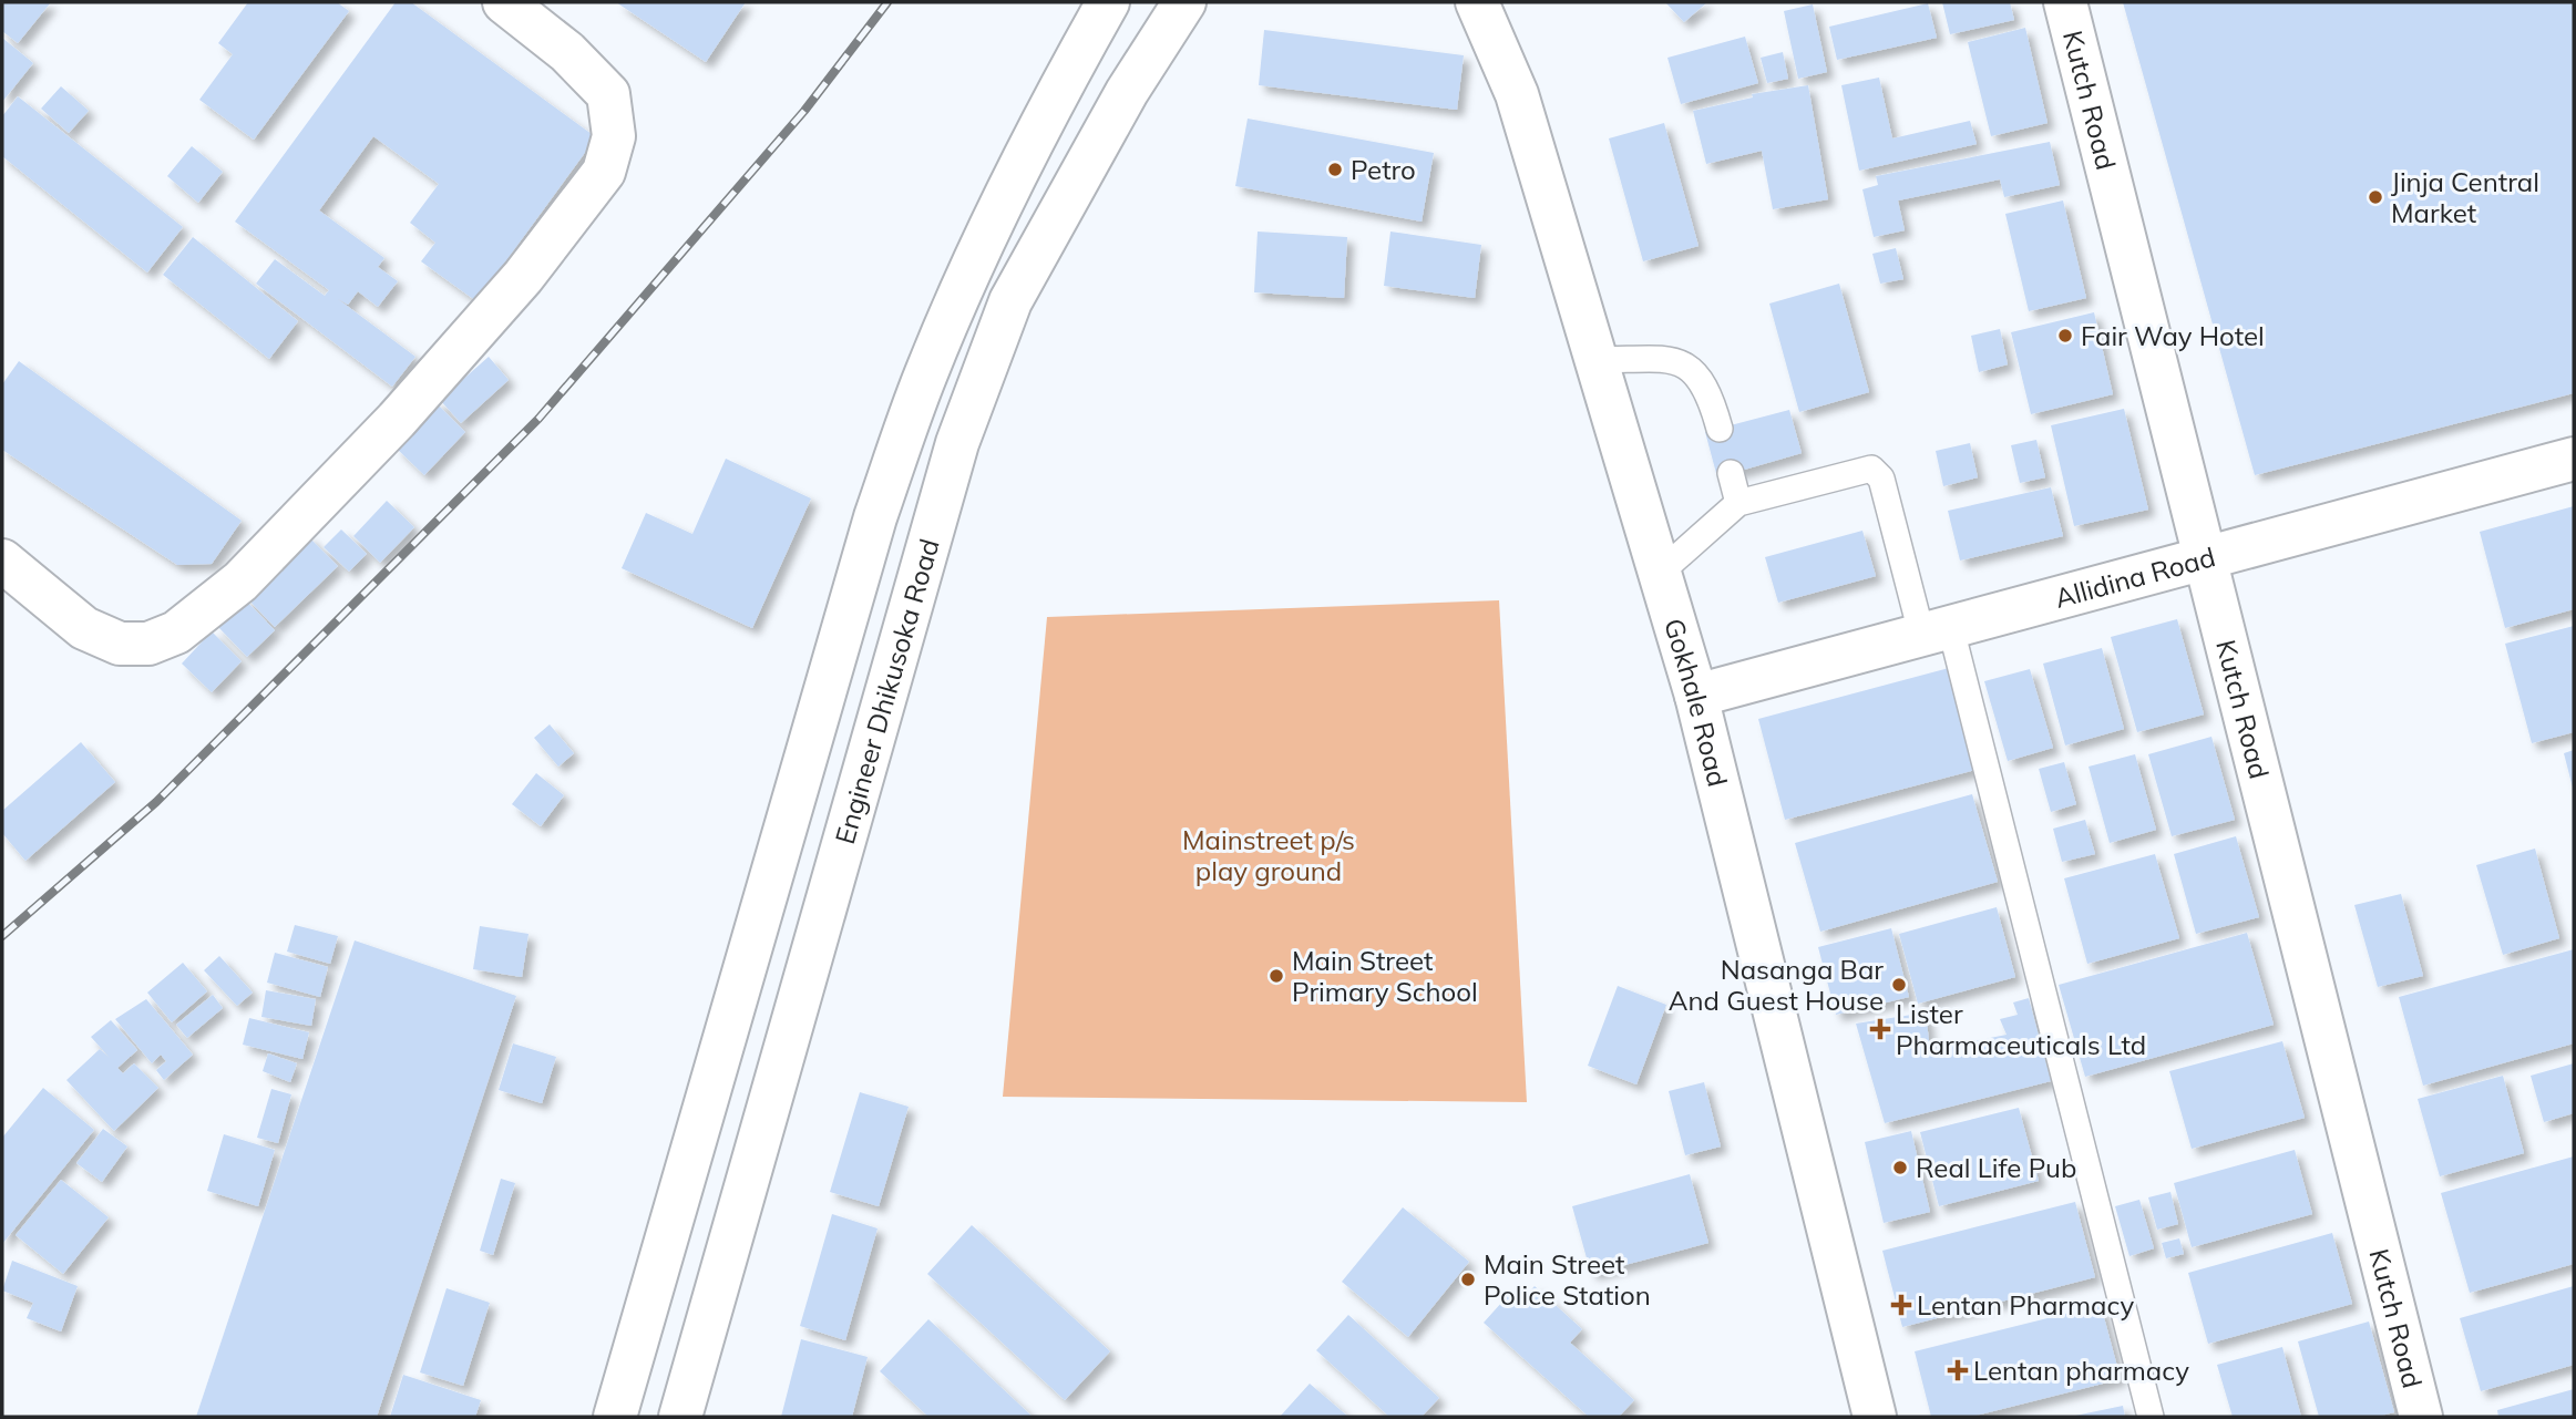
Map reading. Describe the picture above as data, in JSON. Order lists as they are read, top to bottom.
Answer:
{
  "streets": {
    "street": [
      "Kutch Road",
      "Allidina Road",
      "Engineer Dhikusoka Road",
      "Gokhale Road"
    ]
  },
  "crossings": [
    ["Kutch Road", "Allidina Road"],
    ["Allidina Road", "Gokhale Road"]
  ],
  "parks": ["Mainstreet p/s play ground"],
  "places": {
    "other": [
      "Petro",
      "Jinja Central Market",
      "Fair Way Hotel",
      "Main Street Primary School",
      "Nasanga Bar And Guest House",
      "Real Life Pub",
      "Main Street Police Station"
    ],
    "health": ["Lister Pharmaceuticals Ltd", "Lentan Pharmacy", "Lentan pharmacy"]
  }
}
